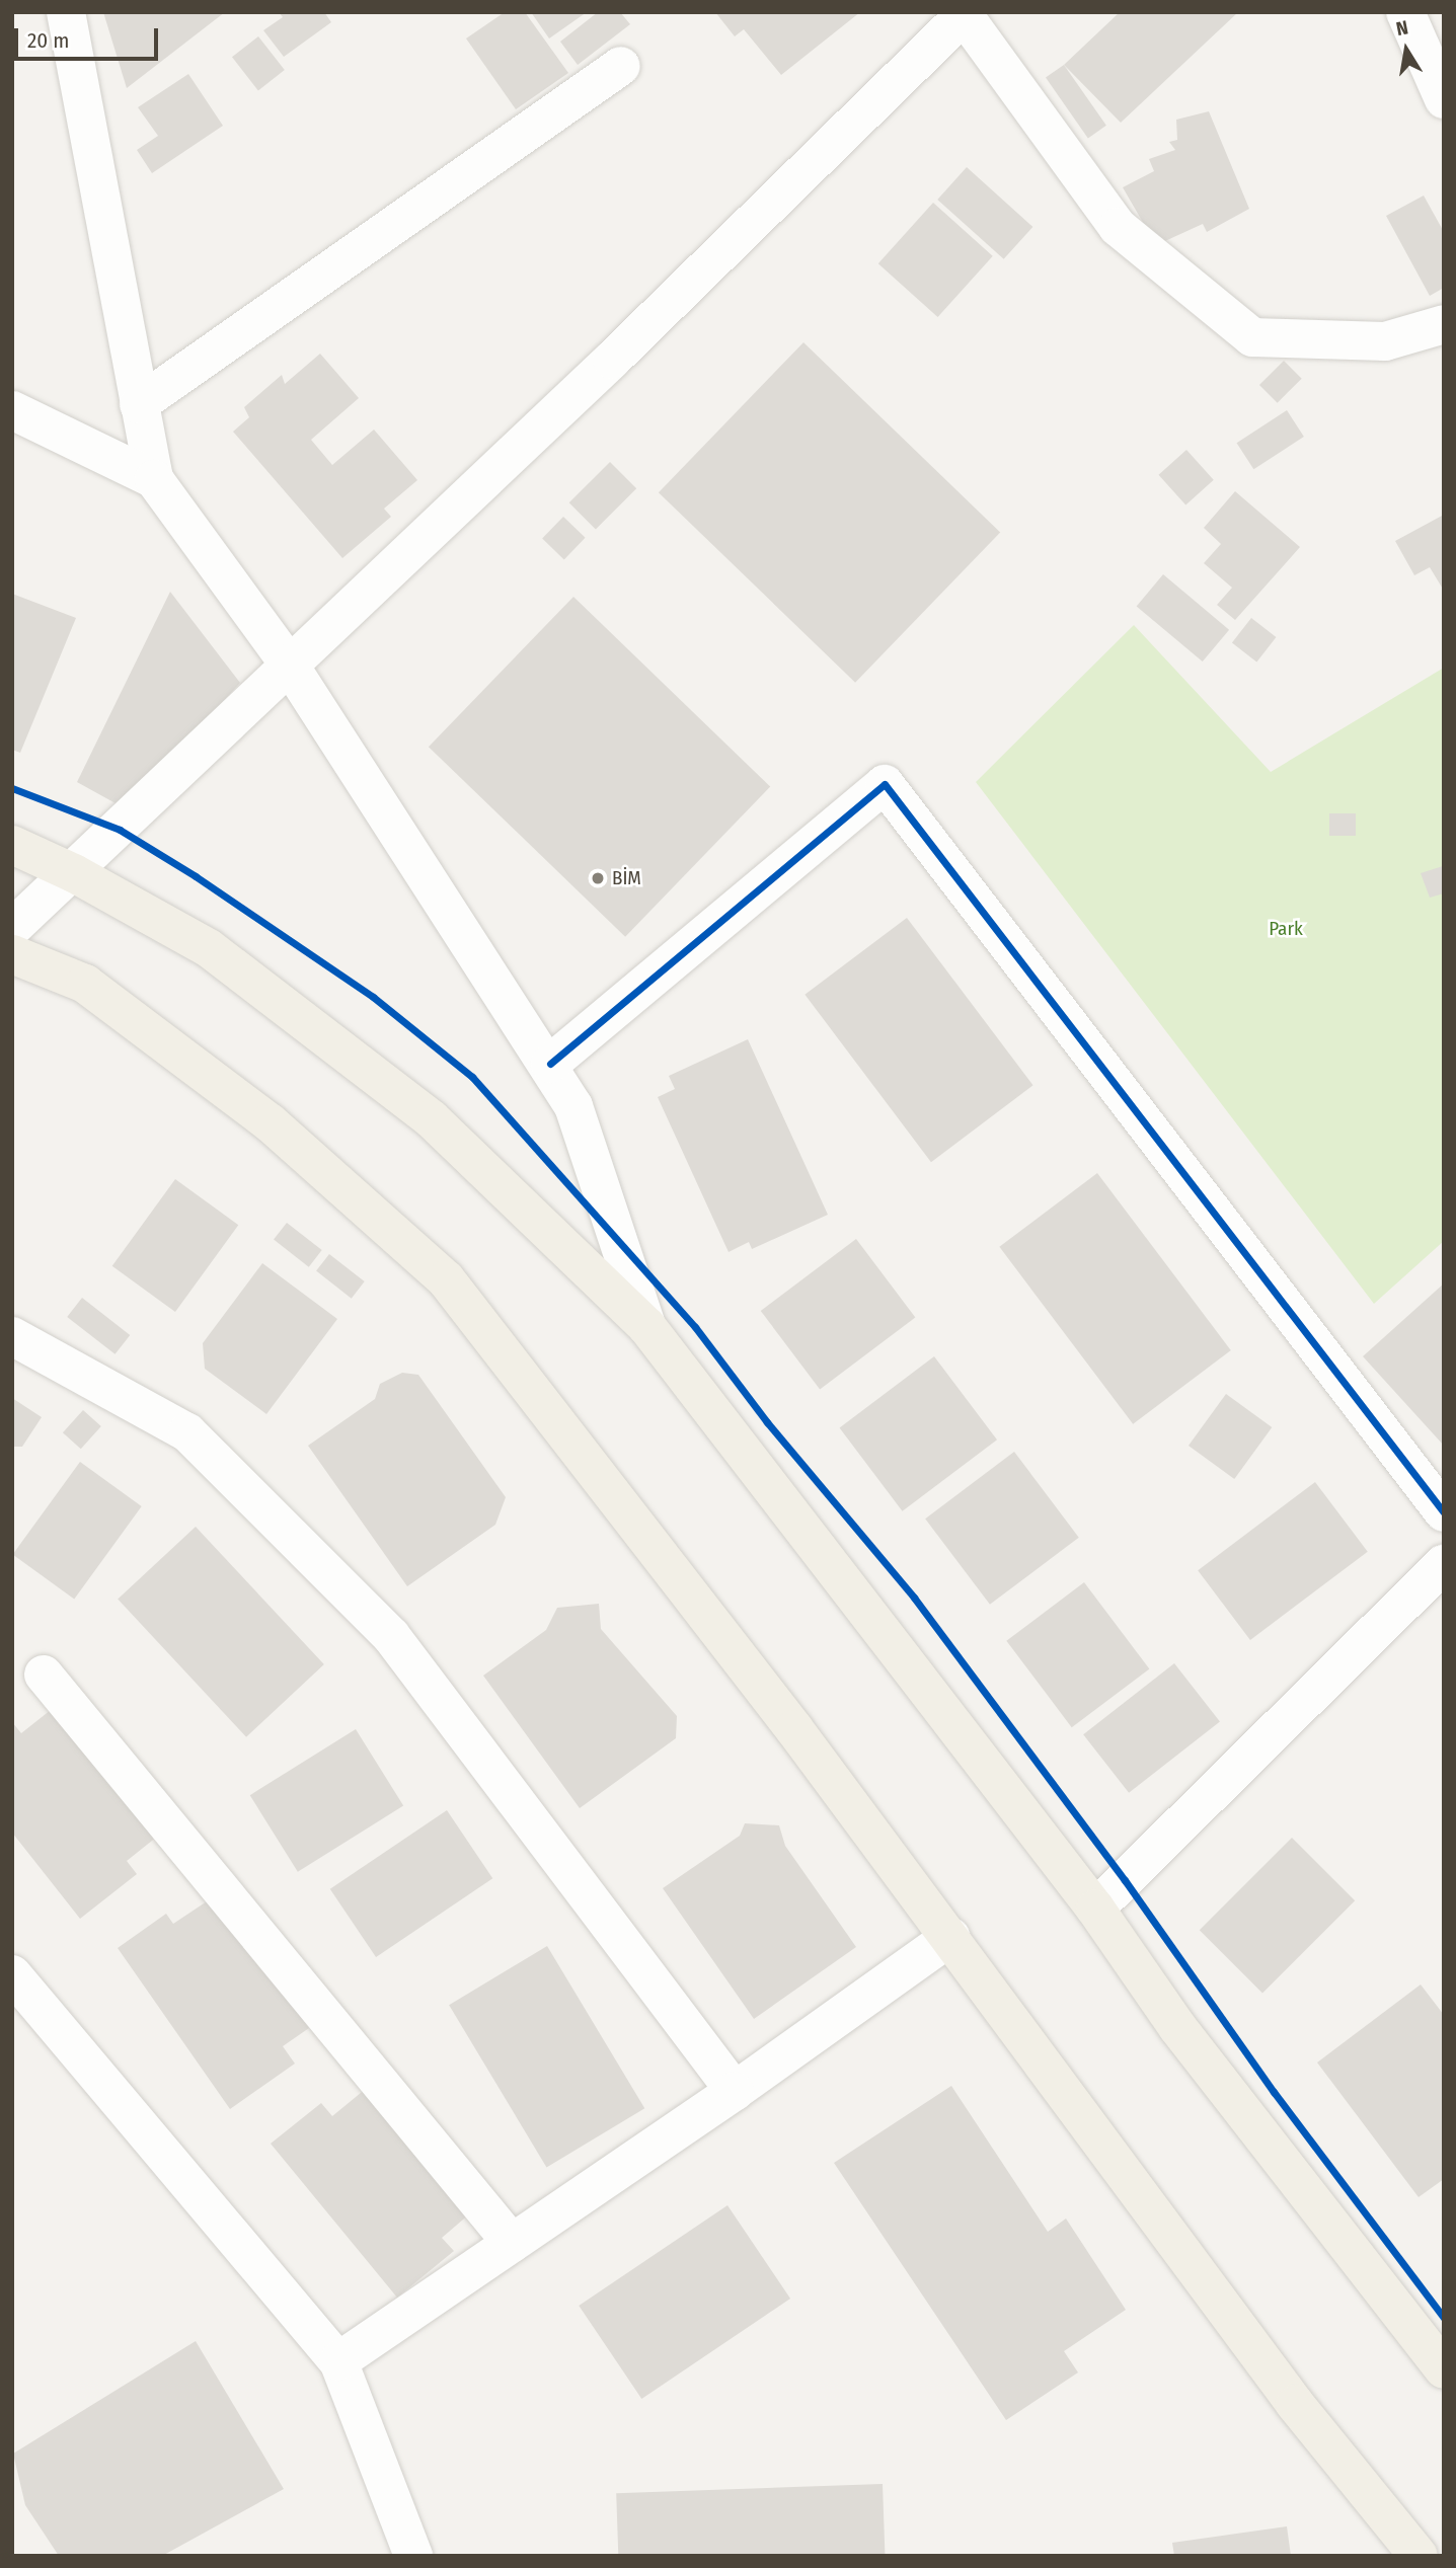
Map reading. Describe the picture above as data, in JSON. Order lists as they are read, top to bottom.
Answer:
{
  "parks": ["Park"],
  "places": ["BİM"],
  "scale_bar": "20 m",
  "north": "top"
}
